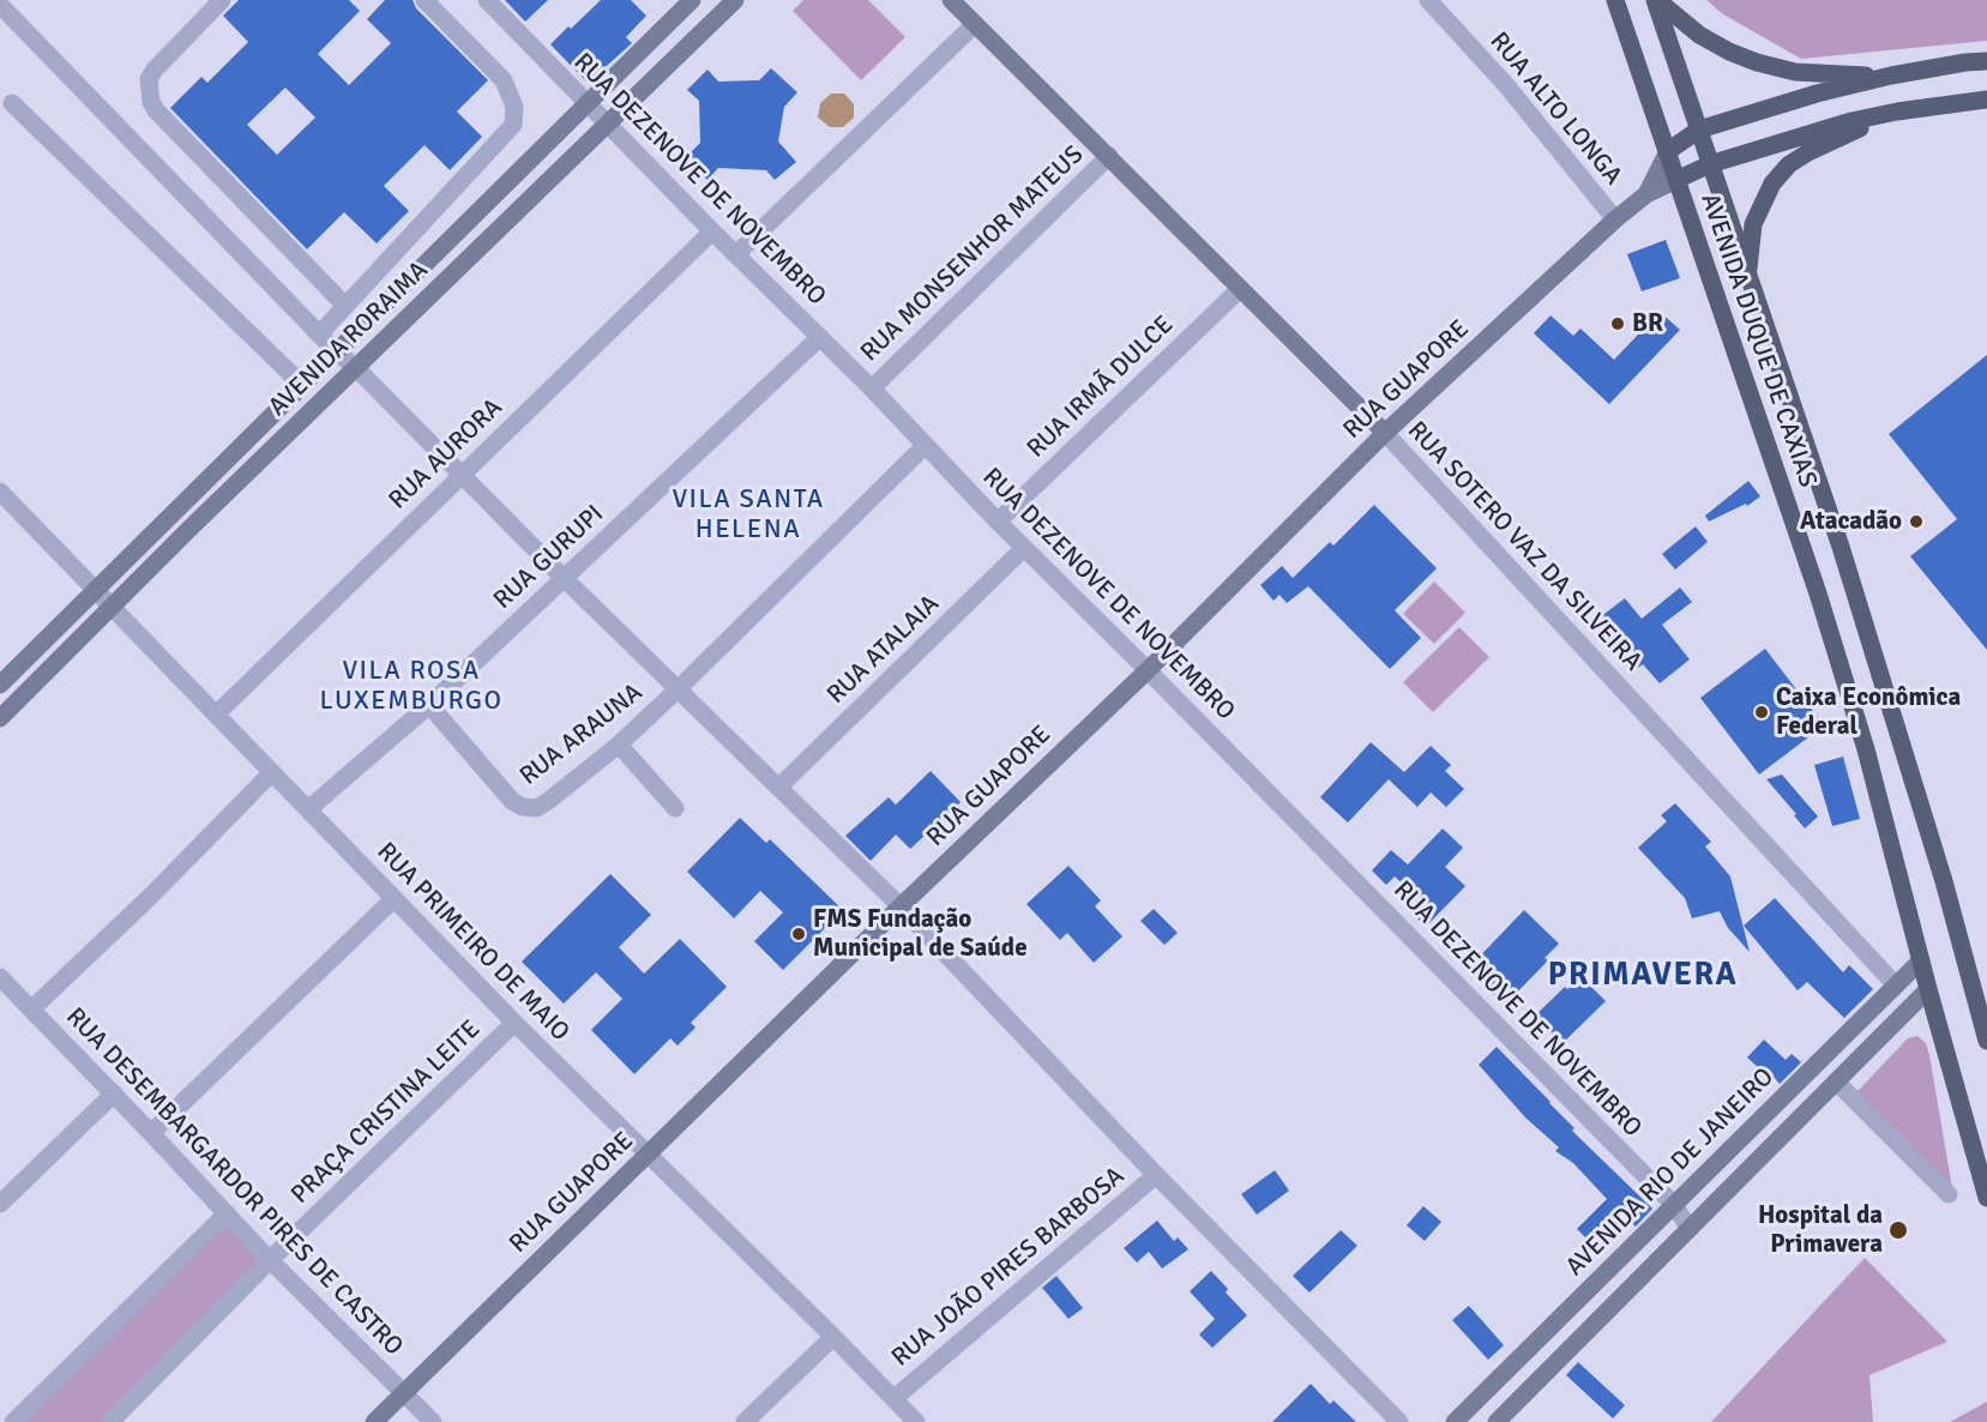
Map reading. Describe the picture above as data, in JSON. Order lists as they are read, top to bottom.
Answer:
{
  "streets": {
    "main road": ["AVENIDA DUQUE DE CAXIAS", "RUA GUAPORE"],
    "street": [
      "RUA ALTO LONGA",
      "RUA DEZENOVE DE NOVEMBRO",
      "RUA MONSENHOR MATEUS",
      "AVENIDA RORAIMA",
      "RUA IRMÃ DULCE",
      "RUA AURORA",
      "RUA SOTERO VAZ DA SILVEIRA",
      "RUA GURUPI",
      "RUA ATALAIA",
      "RUA ARAUNA",
      "RUA PRIMEIRO DE MAIO",
      "PRAÇA CRISTINA LEITE",
      "AVENIDA RIO DE JANEIRO",
      "RUA DESEMBARGARDOR PIRES DE CASTRO",
      "RUA JOÃO PIRES BARBOSA"
    ]
  },
  "crossings": [
    ["RUA ALTO LONGA", "RUA GUAPORE"],
    ["RUA DEZENOVE DE NOVEMBRO", "RUA MONSENHOR MATEUS"],
    ["RUA DEZENOVE DE NOVEMBRO", "AVENIDA RORAIMA"],
    ["RUA DEZENOVE DE NOVEMBRO", "RUA GUAPORE"],
    ["RUA DEZENOVE DE NOVEMBRO", "RUA IRMÃ DULCE"],
    ["RUA DEZENOVE DE NOVEMBRO", "RUA AURORA"],
    ["RUA DEZENOVE DE NOVEMBRO", "RUA GURUPI"],
    ["RUA DEZENOVE DE NOVEMBRO", "RUA ATALAIA"],
    ["RUA DEZENOVE DE NOVEMBRO", "RUA ARAUNA"],
    ["RUA DEZENOVE DE NOVEMBRO", "AVENIDA RIO DE JANEIRO"],
    ["RUA MONSENHOR MATEUS", "RUA SOTERO VAZ DA SILVEIRA"],
    ["AVENIDA RORAIMA", "RUA PRIMEIRO DE MAIO"],
    ["AVENIDA DUQUE DE CAXIAS", "RUA GUAPORE"],
    ["AVENIDA DUQUE DE CAXIAS", "AVENIDA RIO DE JANEIRO"],
    ["RUA GUAPORE", "RUA SOTERO VAZ DA SILVEIRA"],
    ["RUA GUAPORE", "RUA PRIMEIRO DE MAIO"],
    ["RUA GUAPORE", "RUA DESEMBARGARDOR PIRES DE CASTRO"],
    ["RUA IRMÃ DULCE", "RUA SOTERO VAZ DA SILVEIRA"],
    ["RUA AURORA", "RUA PRIMEIRO DE MAIO"],
    ["RUA SOTERO VAZ DA SILVEIRA", "AVENIDA RIO DE JANEIRO"],
    ["RUA GURUPI", "RUA ARAUNA"],
    ["RUA GURUPI", "RUA PRIMEIRO DE MAIO"],
    ["RUA PRIMEIRO DE MAIO", "PRAÇA CRISTINA LEITE"],
    ["RUA PRIMEIRO DE MAIO", "RUA JOÃO PIRES BARBOSA"],
    ["PRAÇA CRISTINA LEITE", "RUA DESEMBARGARDOR PIRES DE CASTRO"]
  ],
  "districts": ["VILA SANTA HELENA", "VILA ROSA LUXEMBURGO", "PRIMAVERA"],
  "places": [
    "BR",
    "Atacadão",
    "Caixa Econômica Federal",
    "FMS Fundação Municipal de Saúde",
    "Hospital da Primavera"
  ]
}
